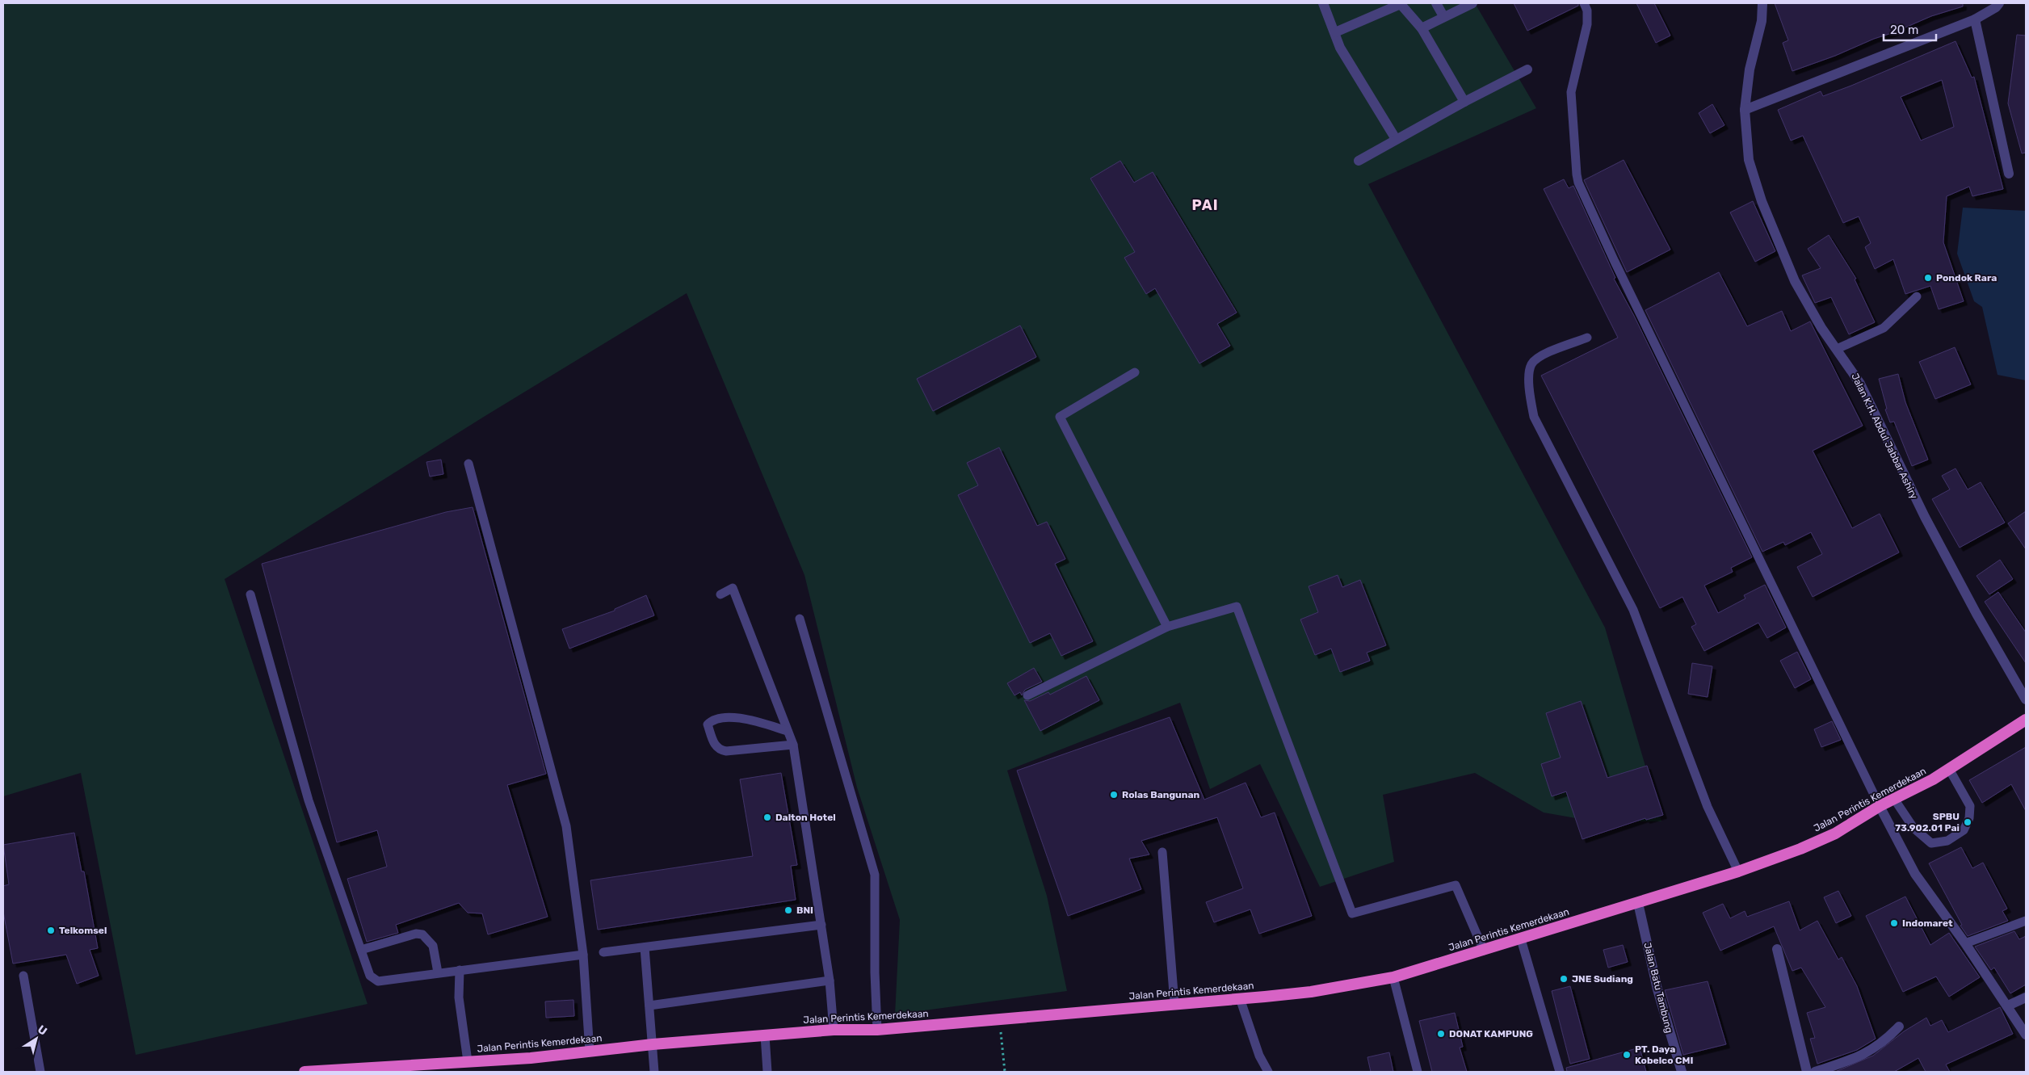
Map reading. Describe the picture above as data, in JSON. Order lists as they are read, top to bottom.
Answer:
{
  "streets": {
    "highway": ["Jalan Perintis Kemerdekaan"],
    "street": ["Jalan K.H. Abdul Jabbar Ashiry", "Jalan Batu Tambung"]
  },
  "crossings": [
    ["Jalan Perintis Kemerdekaan", "Jalan Batu Tambung"]
  ],
  "districts": ["PAI"],
  "places": [
    "Pondok Rara",
    "Rolas Bangunan",
    "Dalton Hotel",
    "SPBU 73.902.01 Pai",
    "BNI",
    "Indomaret",
    "Telkomsel",
    "JNE Sudiang",
    "DONAT KAMPUNG",
    "PT. Daya Kobelco CMI"
  ],
  "scale_bar": "20 m",
  "north": "top right"
}
